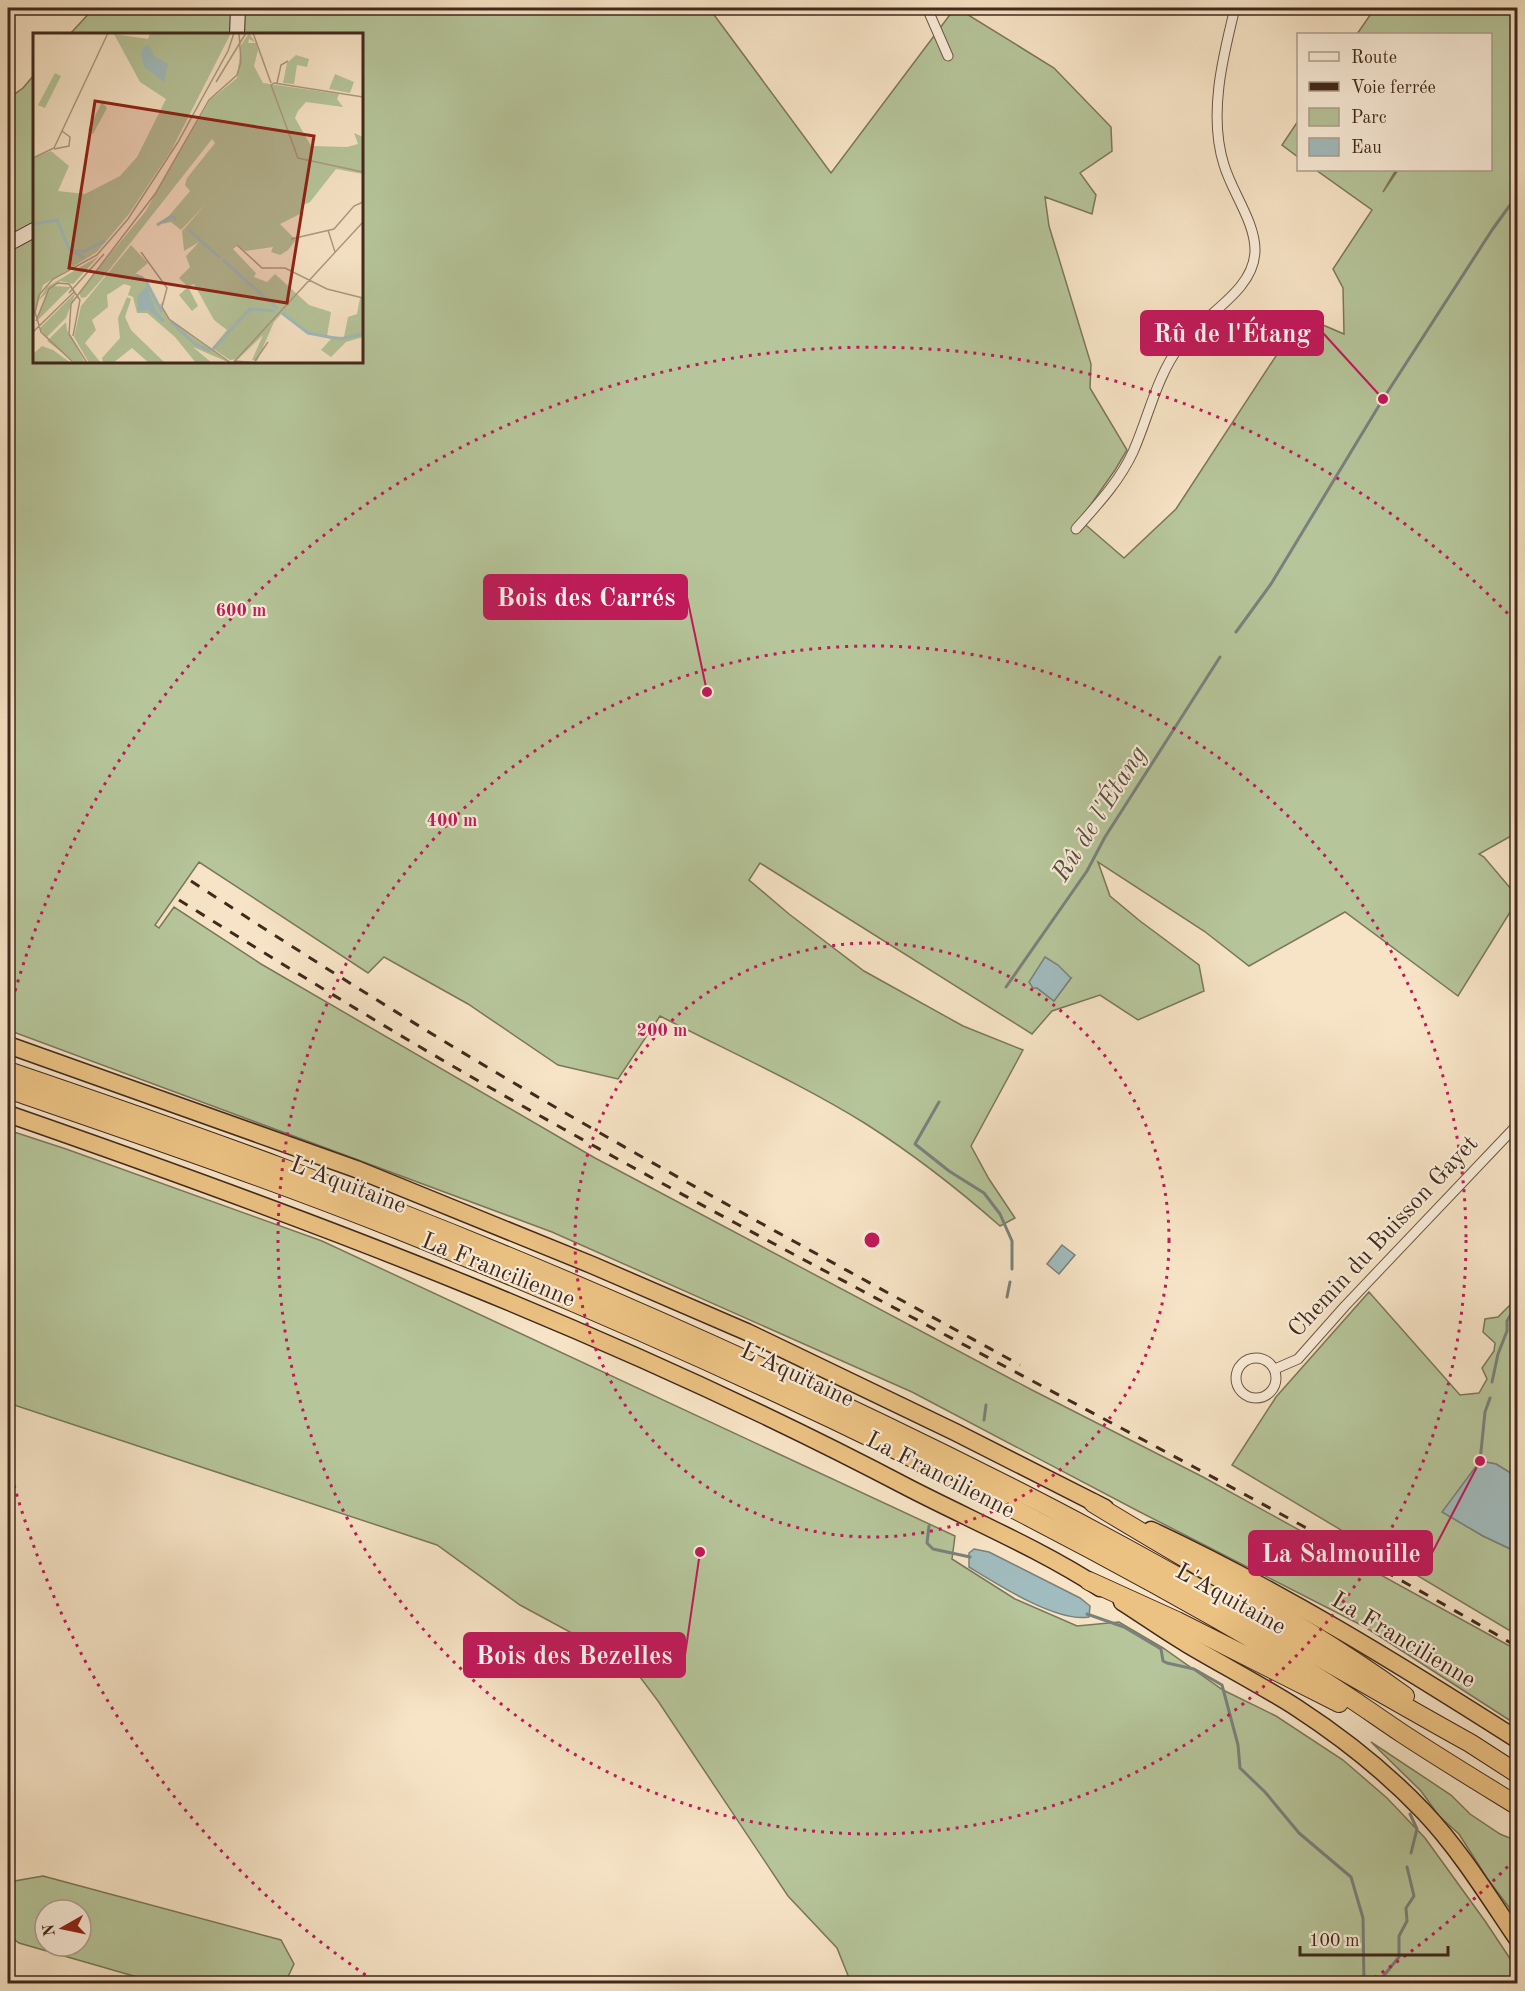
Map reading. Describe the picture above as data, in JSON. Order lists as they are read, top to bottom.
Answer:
{
  "streets": {
    "highway": ["L'Aquitaine", "La Francilienne"],
    "street": ["Chemin du Buisson Gayet"]
  },
  "water": ["Rû de l'Étang"],
  "places": [
    "Rû de l'Étang",
    "Bois des Carrés",
    "La Salmouille",
    "Bois des Bezelles"
  ],
  "legend": [
    "Route",
    "Voie ferrée",
    "Parc",
    "Eau"
  ],
  "scale_bar": "100 m",
  "north": "left",
  "rings": ["600 m", "400 m", "200 m"]
}
